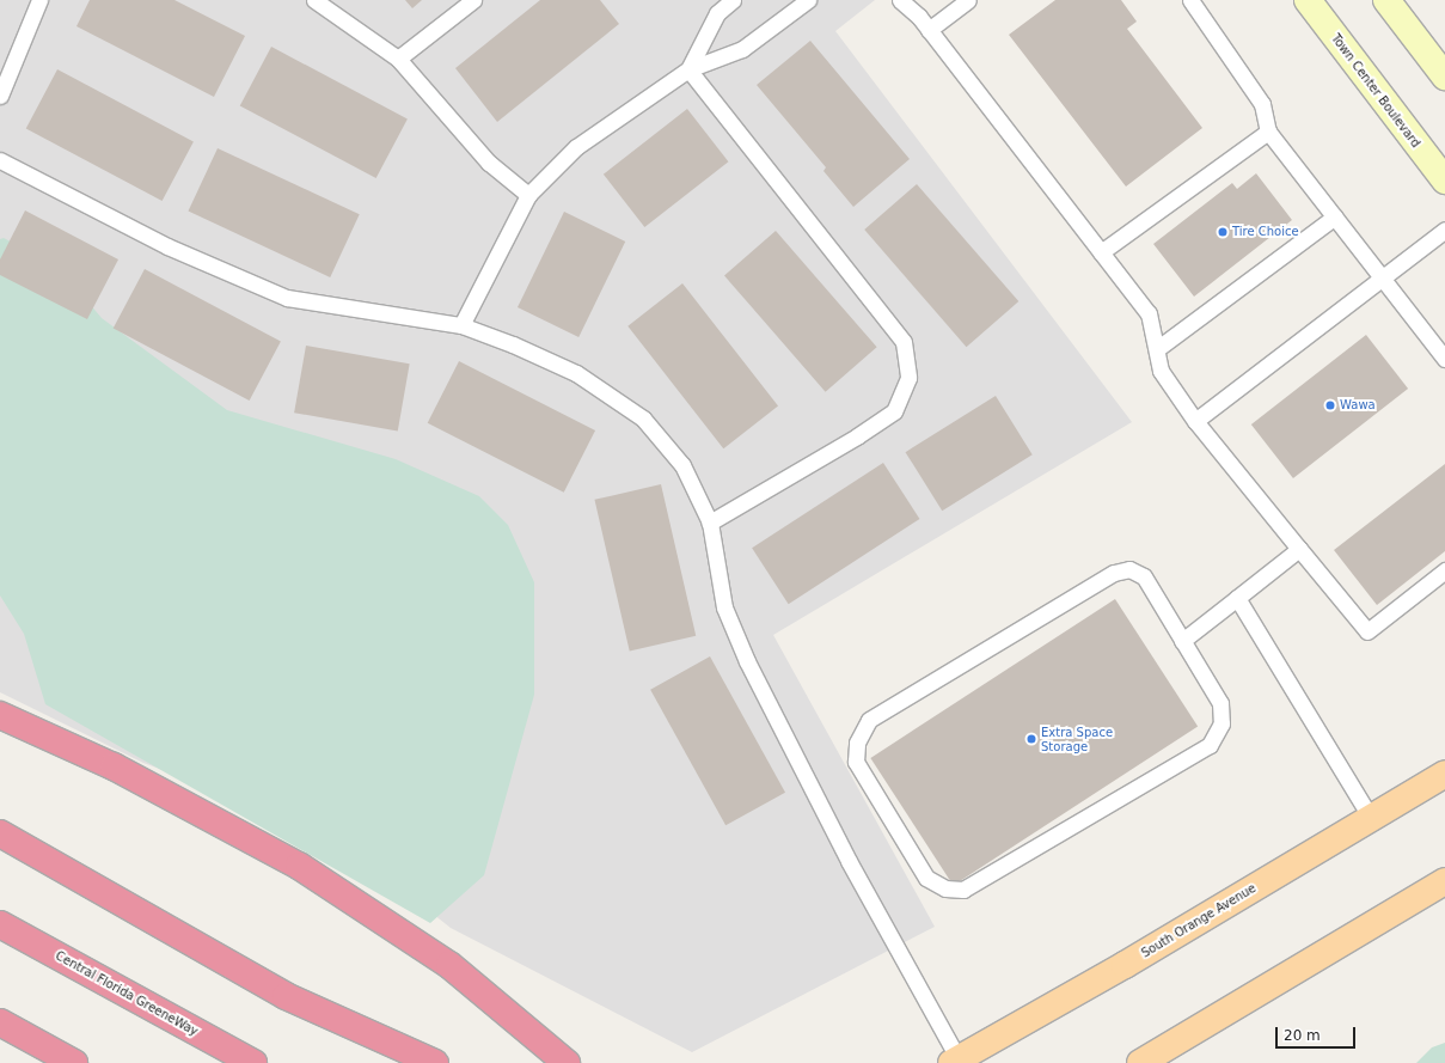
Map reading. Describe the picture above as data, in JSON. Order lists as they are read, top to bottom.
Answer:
{
  "streets": {
    "highway": ["Central Florida GreeneWay"],
    "main road": ["Town Center Boulevard", "South Orange Avenue"]
  },
  "places": ["Tire Choice", "Wawa", "Extra Space Storage"],
  "scale_bar": "20 m"
}
